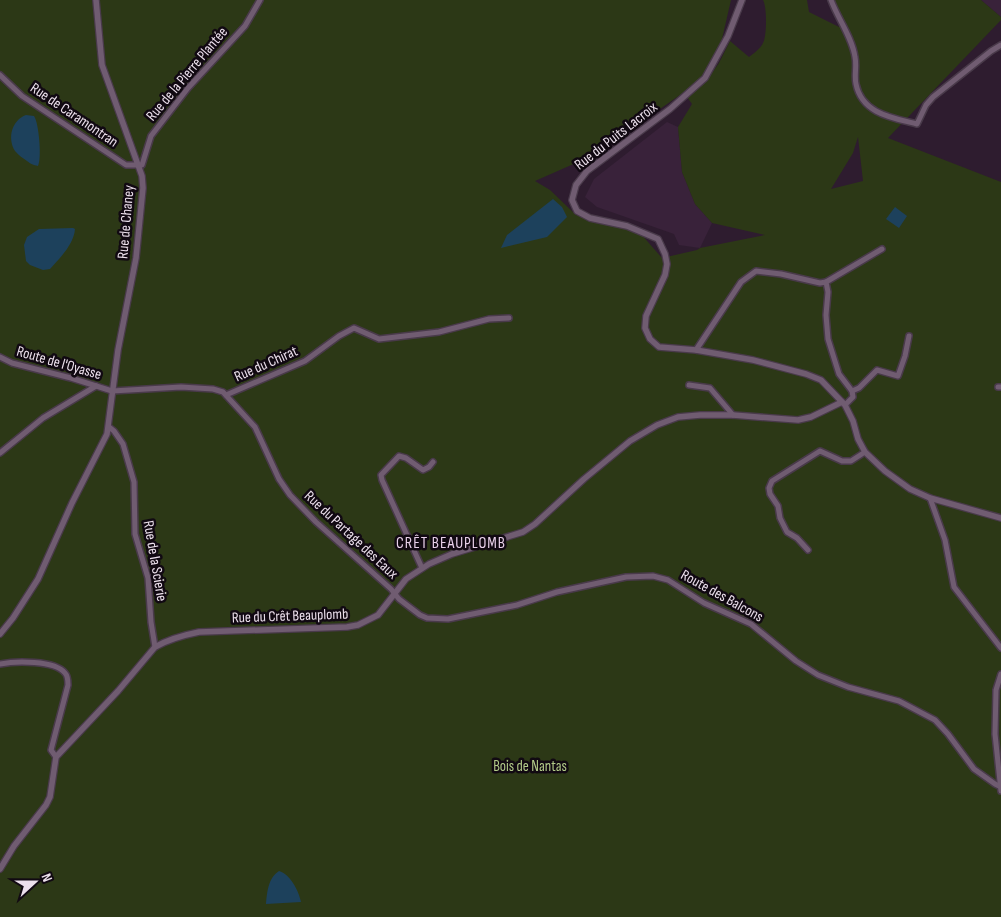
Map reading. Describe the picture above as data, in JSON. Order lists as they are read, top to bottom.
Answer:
{
  "streets": {
    "street": [
      "Rue de la Pierre Plantée",
      "Rue de Caramontran",
      "Rue du Puits Lacroix",
      "Rue de Chaney",
      "Route de l'Oyasse",
      "Rue du Chirat",
      "Rue du Partage des Eaux",
      "Rue de la Scierie",
      "Route des Balcons",
      "Rue du Crêt Beauplomb"
    ]
  },
  "crossings": [
    ["Rue de la Pierre Plantée", "Rue de Caramontran"],
    ["Rue de la Pierre Plantée", "Rue de Chaney"],
    ["Rue de Caramontran", "Rue de Chaney"],
    ["Rue du Puits Lacroix", "Rue du Crêt Beauplomb"],
    ["Rue de Chaney", "Route de l'Oyasse"],
    ["Rue de Chaney", "Rue du Chirat"],
    ["Rue de Chaney", "Rue de la Scierie"],
    ["Route de l'Oyasse", "Rue du Chirat"],
    ["Rue du Chirat", "Rue du Partage des Eaux"],
    ["Rue du Partage des Eaux", "Route des Balcons"],
    ["Rue du Partage des Eaux", "Rue du Crêt Beauplomb"],
    ["Rue de la Scierie", "Rue du Crêt Beauplomb"],
    ["Route des Balcons", "Rue du Crêt Beauplomb"]
  ],
  "districts": ["CRÊT BEAUPLOMB"],
  "parks": ["Bois de Nantas"],
  "north": "right"
}
